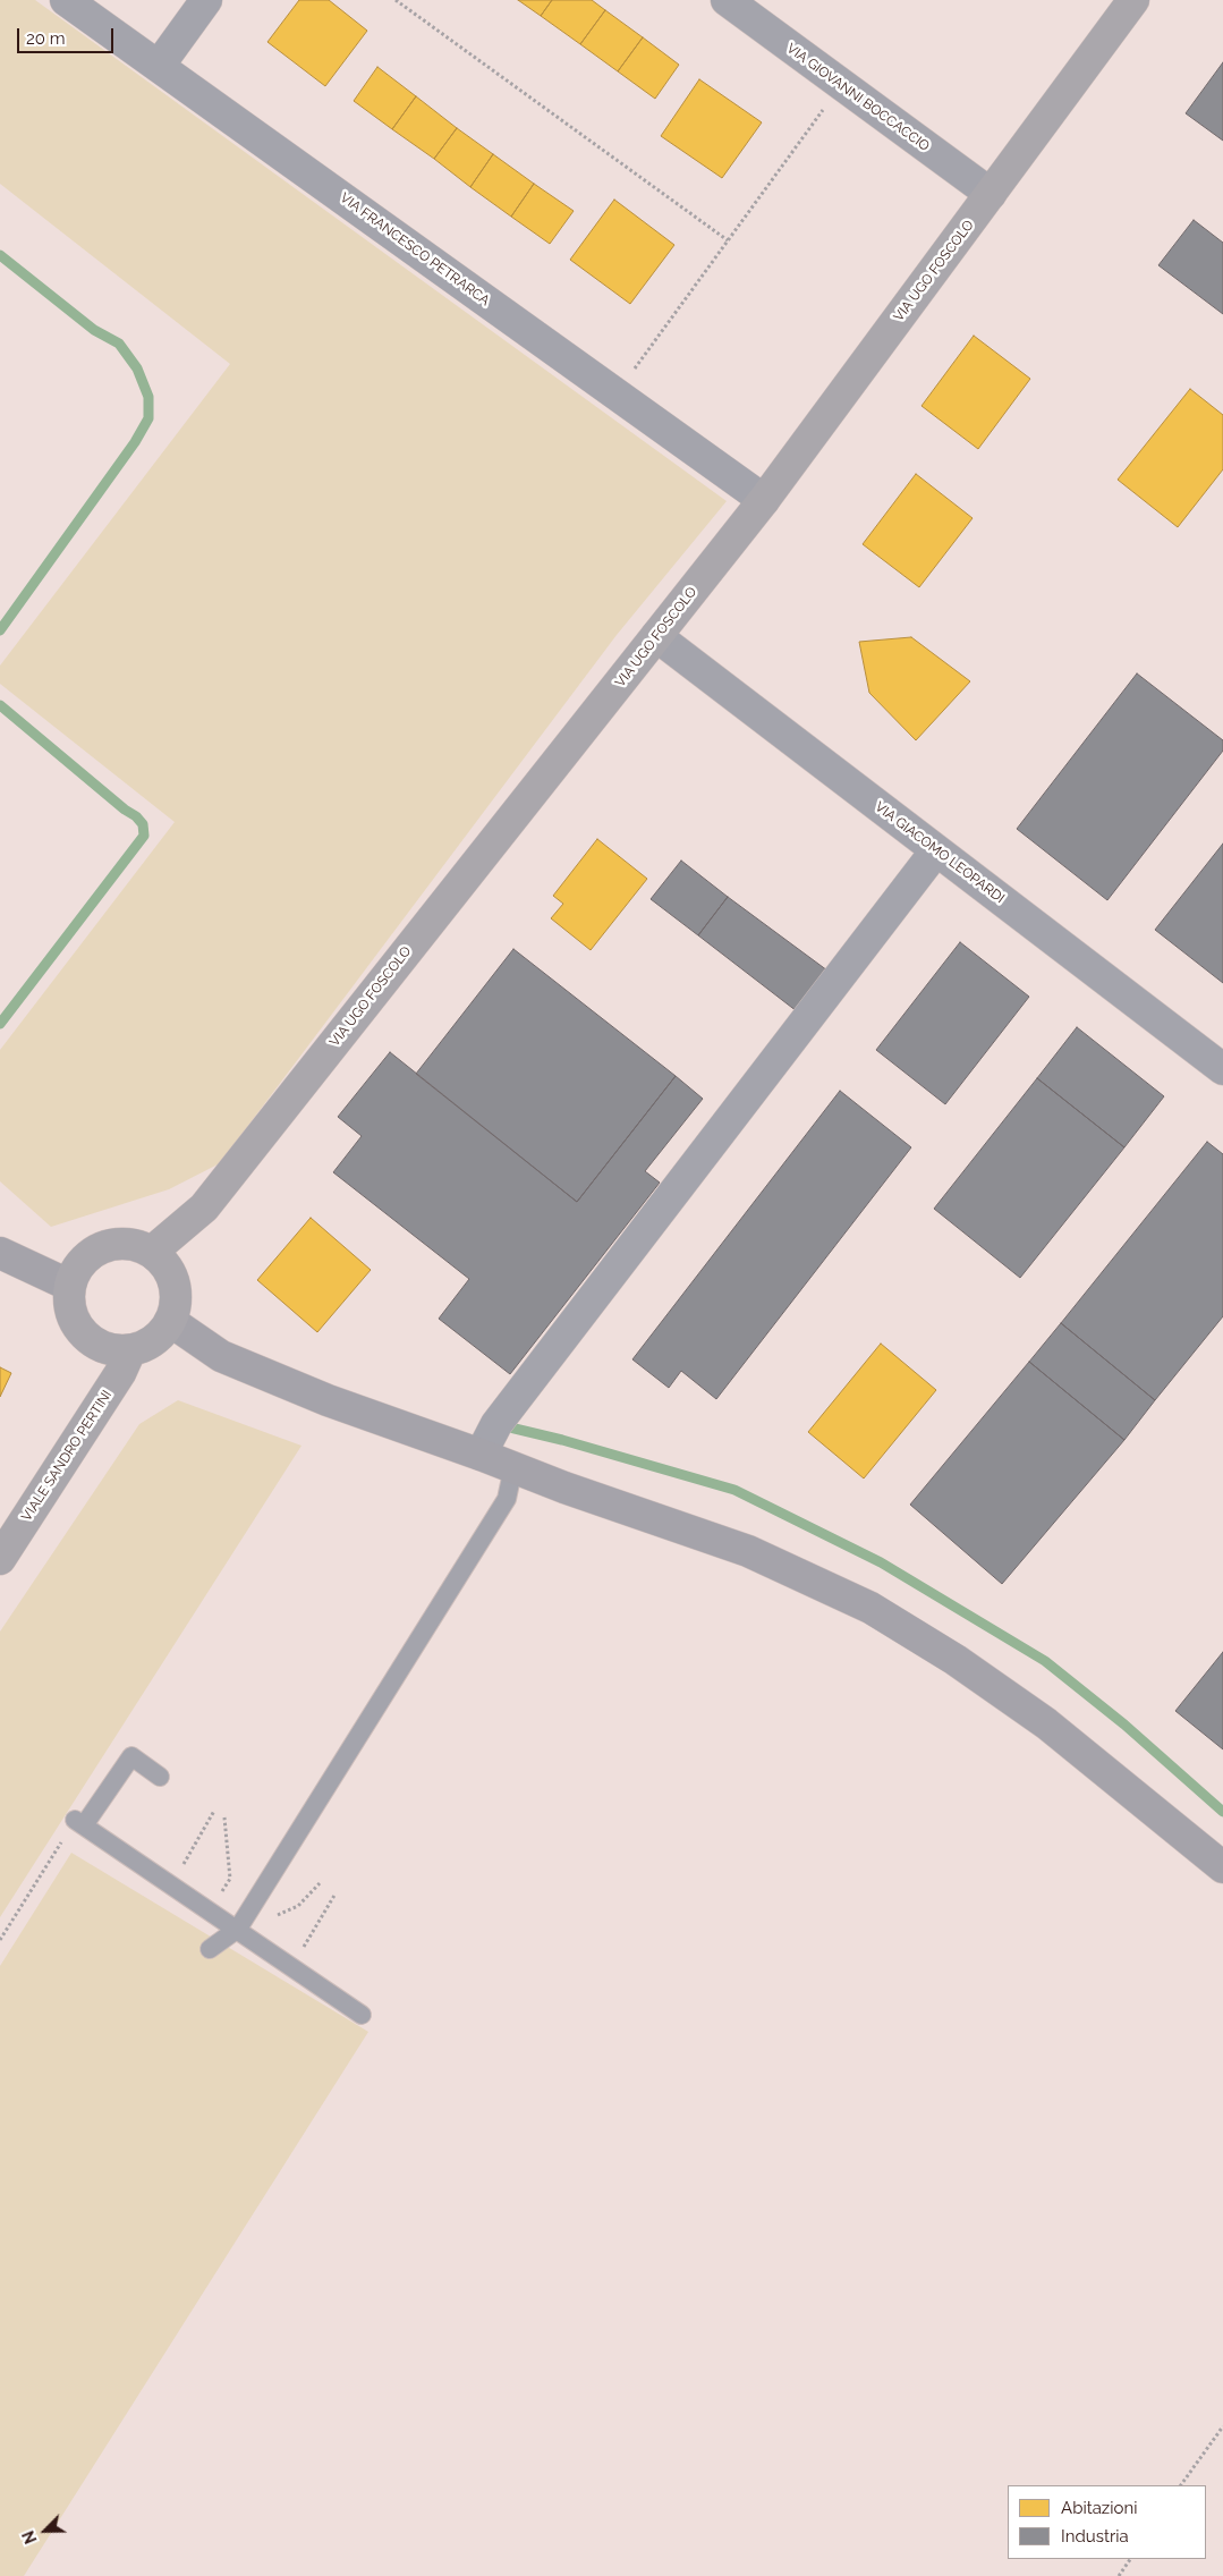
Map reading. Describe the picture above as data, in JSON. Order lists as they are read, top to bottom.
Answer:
{
  "streets": {
    "main road": ["VIA UGO FOSCOLO", "VIALE SANDRO PERTINI"],
    "street": ["VIA GIOVANNI BOCCACCIO", "VIA FRANCESCO PETRARCA", "VIA GIACOMO LEOPARDI"]
  },
  "crossings": [
    ["VIA GIOVANNI BOCCACCIO", "VIA UGO FOSCOLO"],
    ["VIA FRANCESCO PETRARCA", "VIA UGO FOSCOLO"],
    ["VIA UGO FOSCOLO", "VIA GIACOMO LEOPARDI"],
    ["VIA UGO FOSCOLO", "VIALE SANDRO PERTINI"]
  ],
  "legend": ["Abitazioni", "Industria"],
  "scale_bar": "20 m",
  "north": "bottom left"
}
